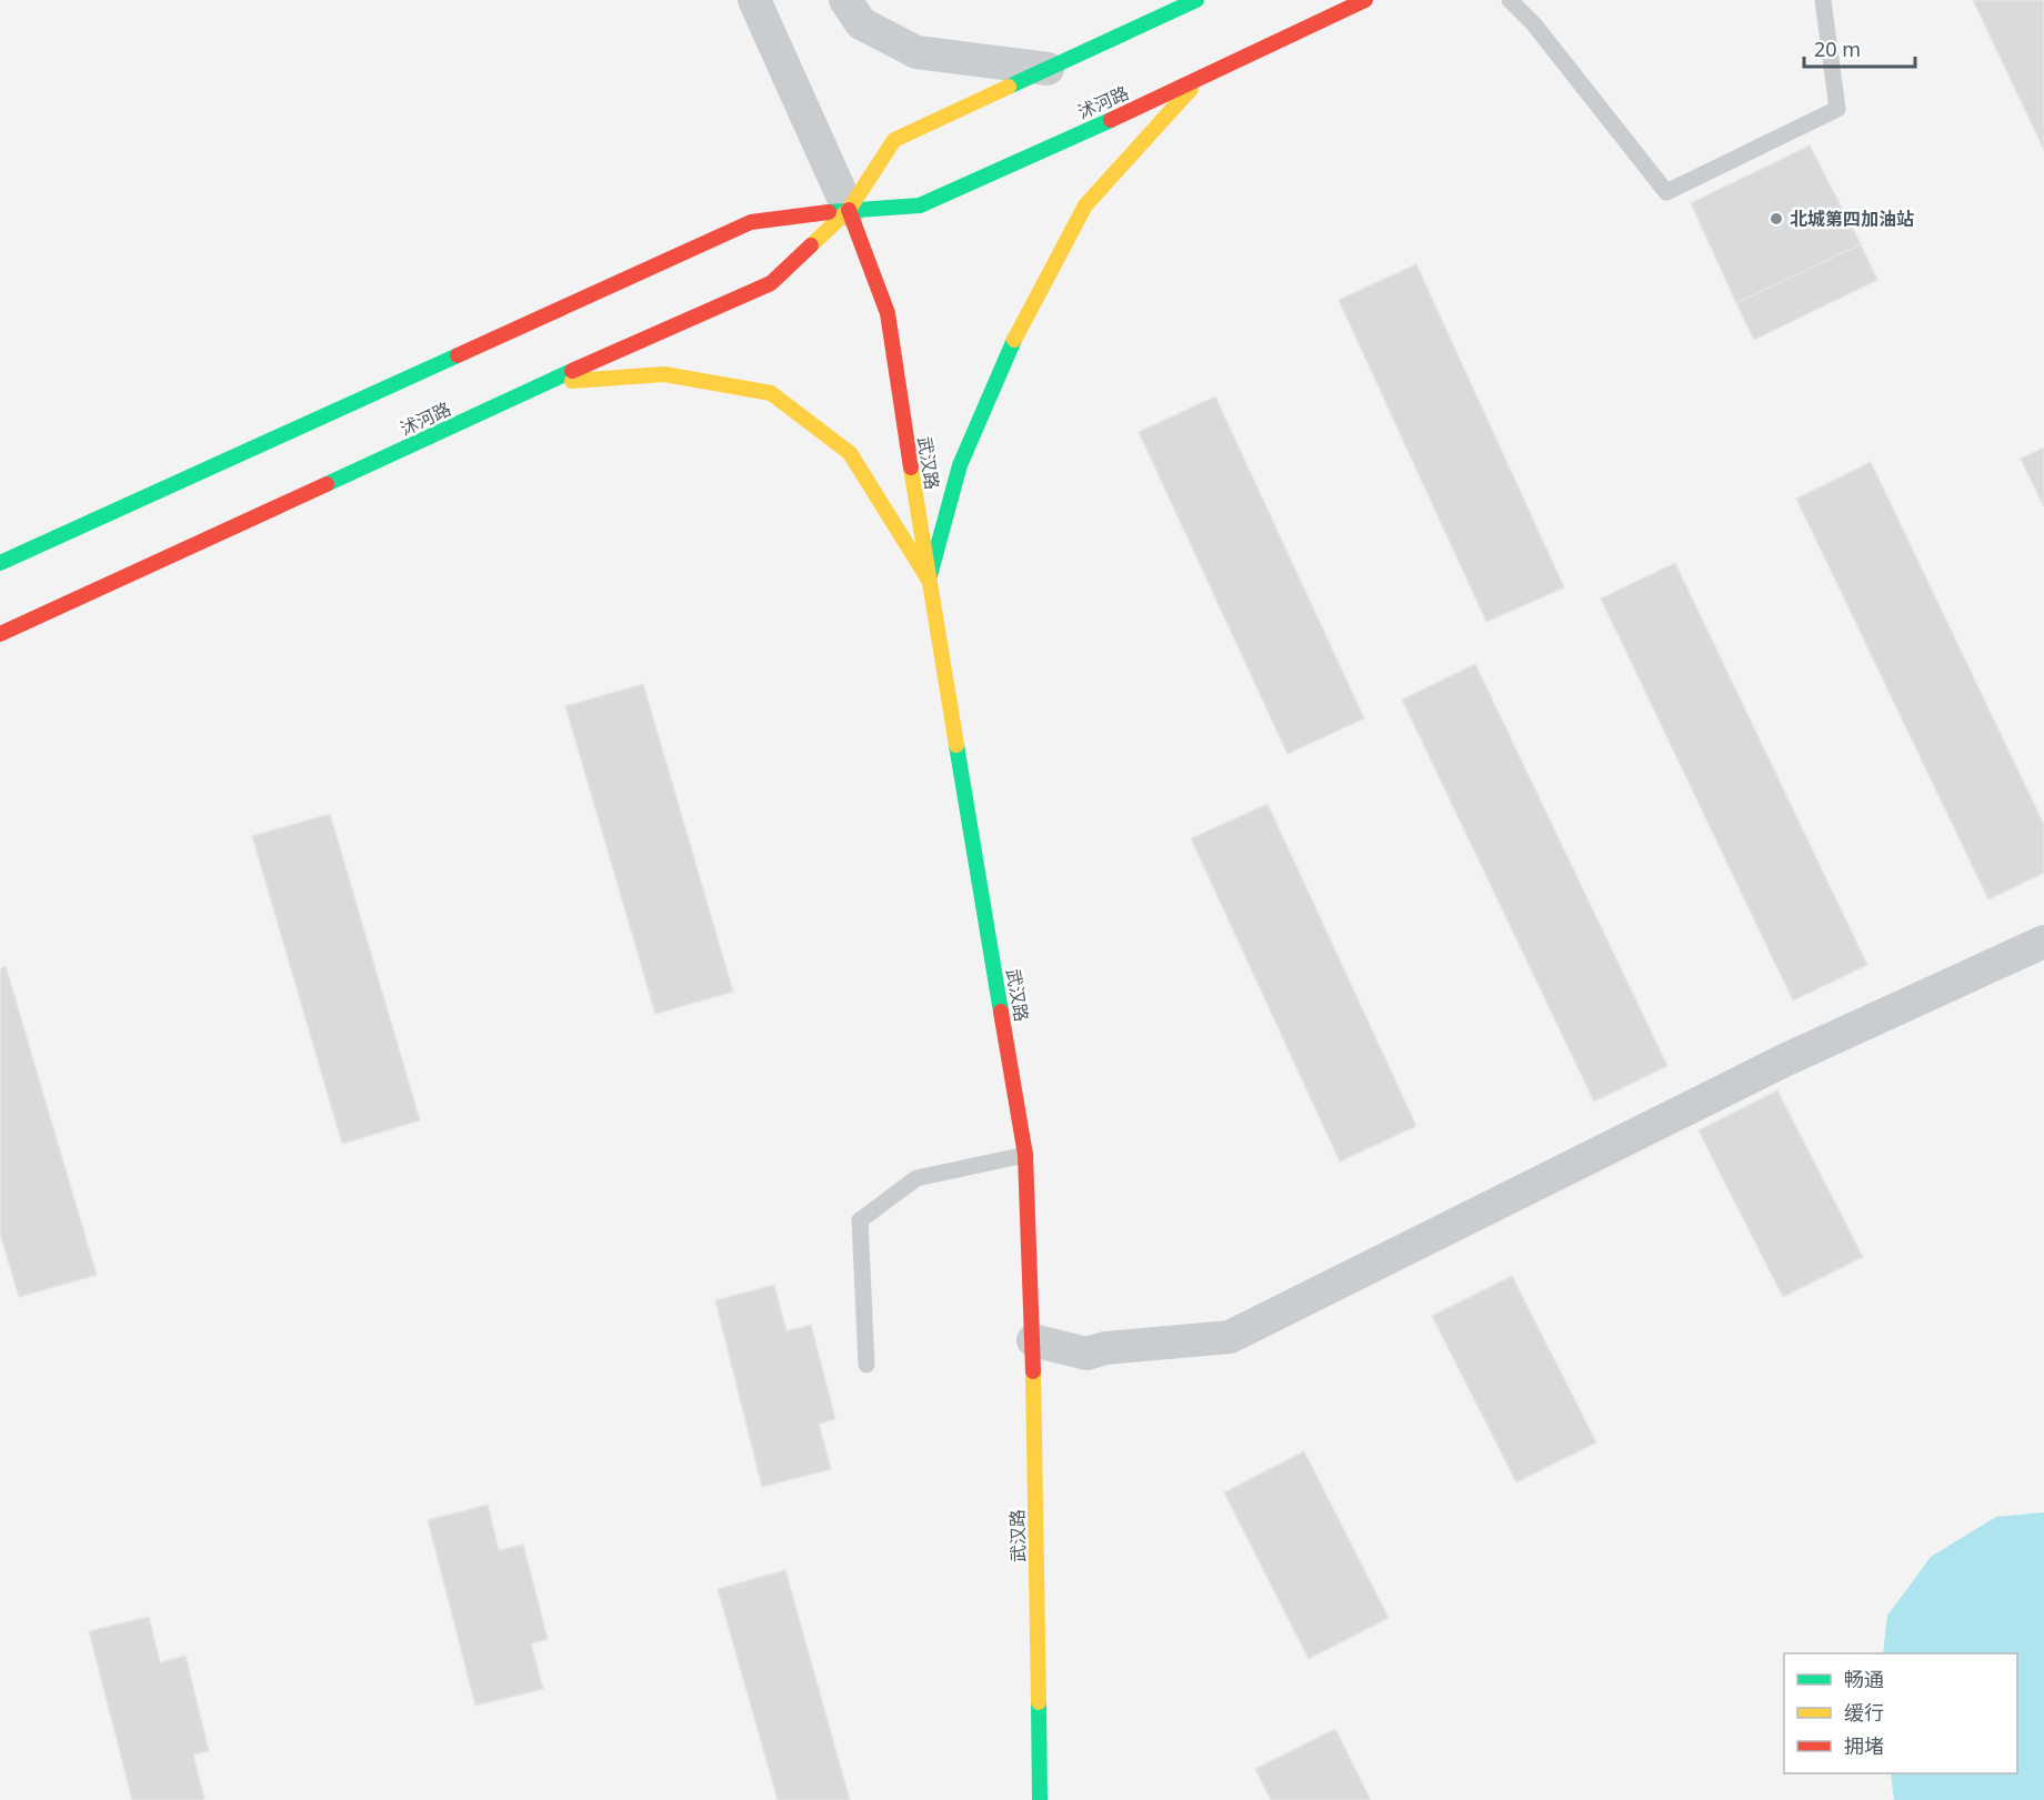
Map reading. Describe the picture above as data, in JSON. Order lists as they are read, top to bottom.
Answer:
{
  "streets": {
    "main road": ["沭河路", "武汉路"]
  },
  "crossings": [
    ["沭河路", "武汉路"]
  ],
  "places": ["北城第四加油站"],
  "legend": ["畅通", "缓行", "拥堵"],
  "scale_bar": "20 m"
}
